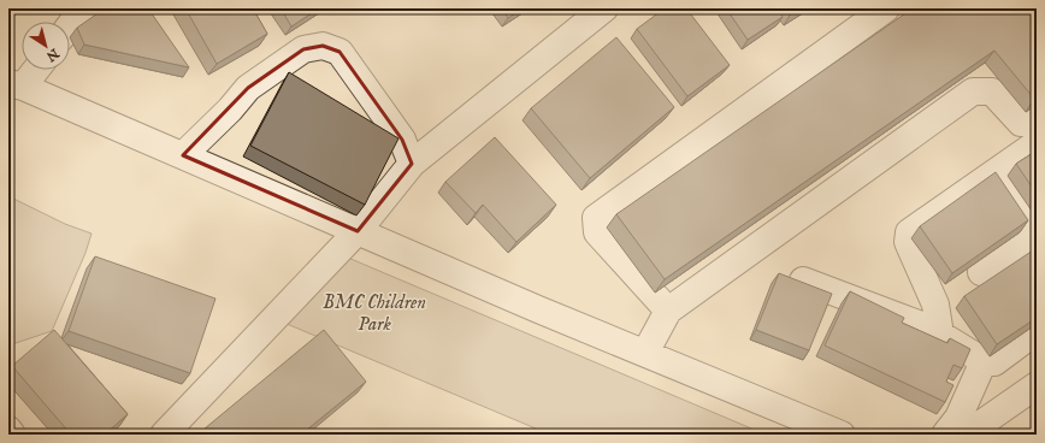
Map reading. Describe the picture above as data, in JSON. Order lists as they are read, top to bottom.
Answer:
{
  "parks": ["BMC Children Park"],
  "north": "bottom right"
}
